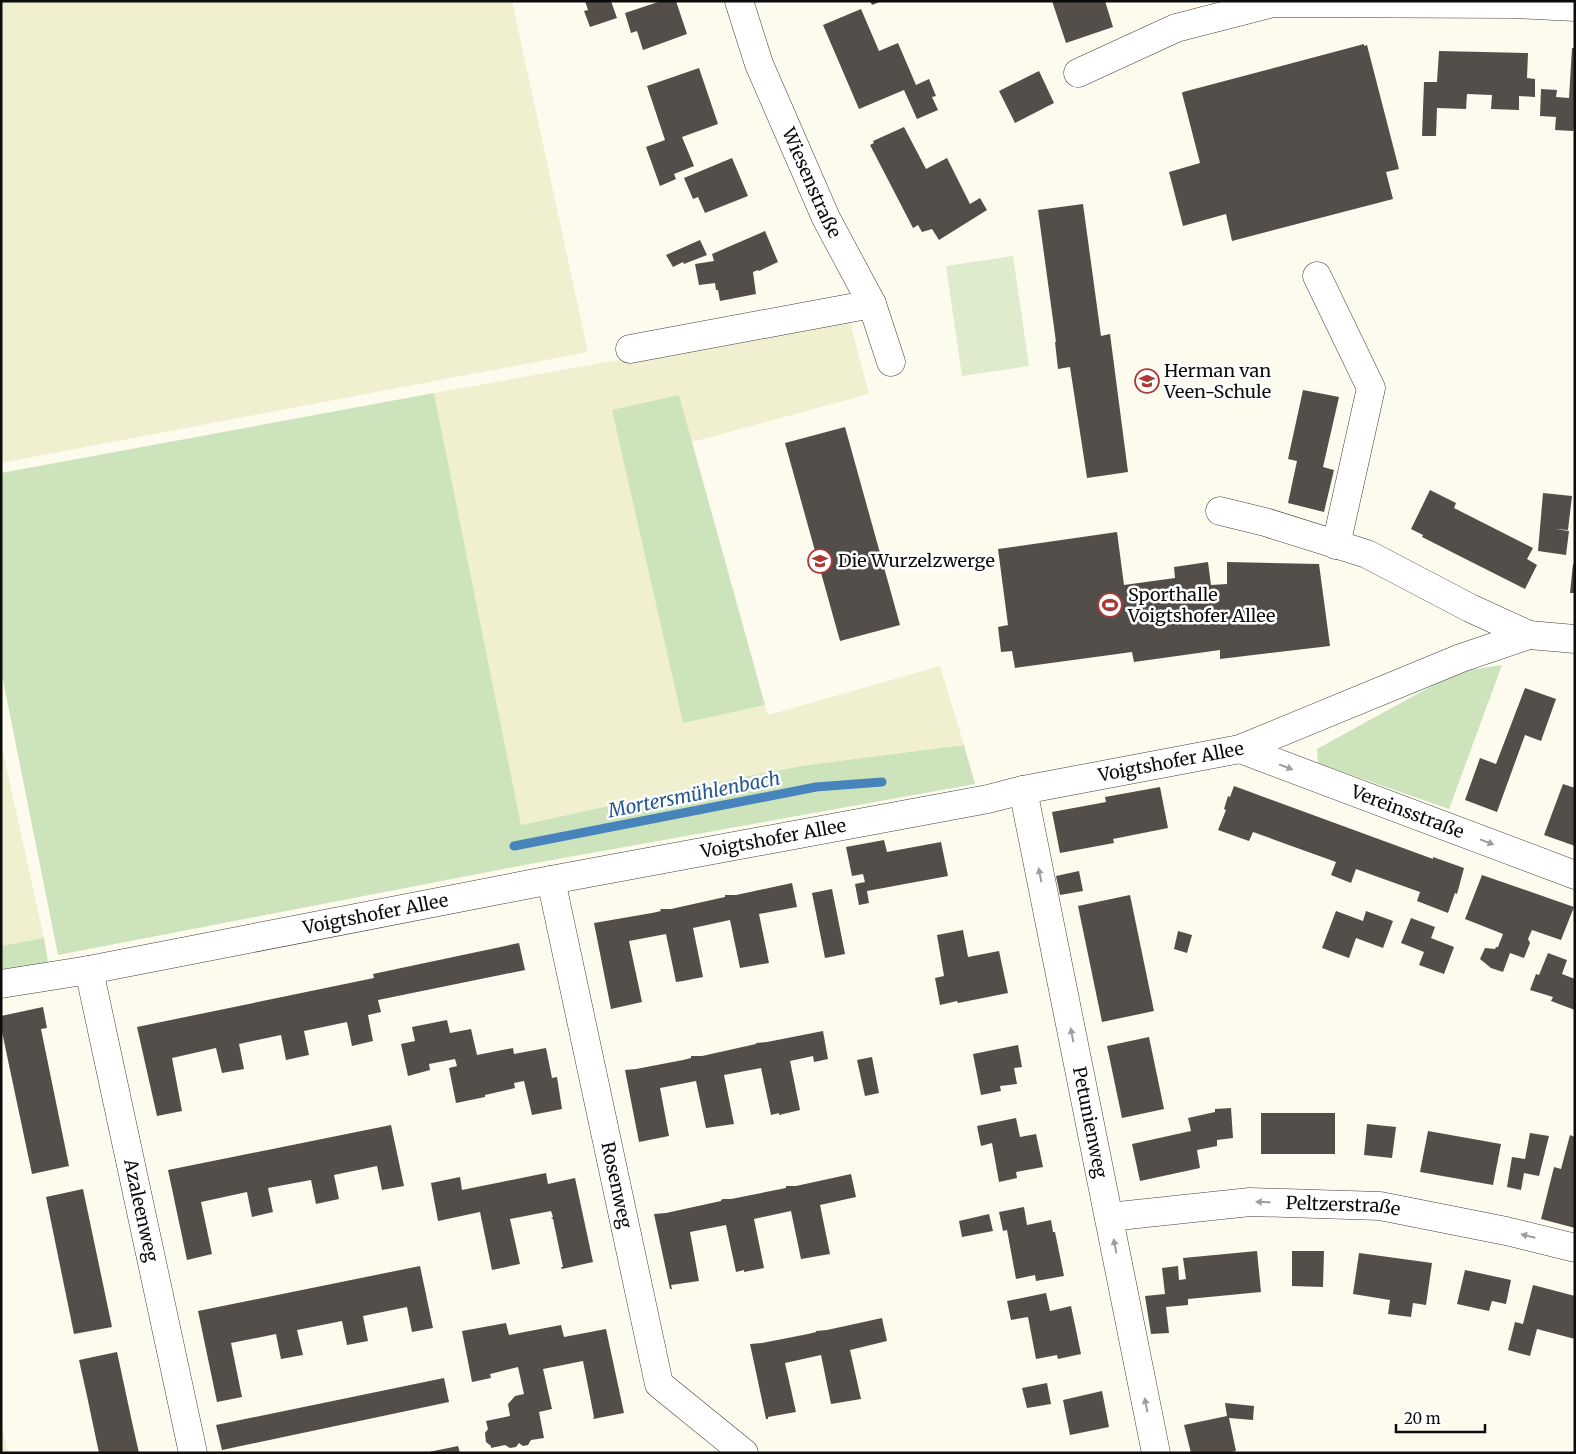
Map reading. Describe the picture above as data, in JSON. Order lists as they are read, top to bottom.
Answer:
{
  "streets": {
    "street": [
      "Wiesenstraße",
      "Voigtshofer Allee",
      "Vereinsstraße",
      "Petunienweg",
      "Rosenweg",
      "Peltzerstraße",
      "Azaleenweg"
    ]
  },
  "crossings": [
    ["Voigtshofer Allee", "Vereinsstraße"],
    ["Voigtshofer Allee", "Petunienweg"],
    ["Voigtshofer Allee", "Rosenweg"],
    ["Voigtshofer Allee", "Azaleenweg"],
    ["Petunienweg", "Peltzerstraße"]
  ],
  "one_way": ["Vereinsstraße", "Petunienweg", "Peltzerstraße"],
  "water": ["Mortersmühlenbach"],
  "places": {
    "school or university": ["Herman van Veen-Schule", "Die Wurzelzwerge"],
    "sports": ["Sporthalle Voigtshofer Allee"]
  },
  "scale_bar": "20 m"
}
